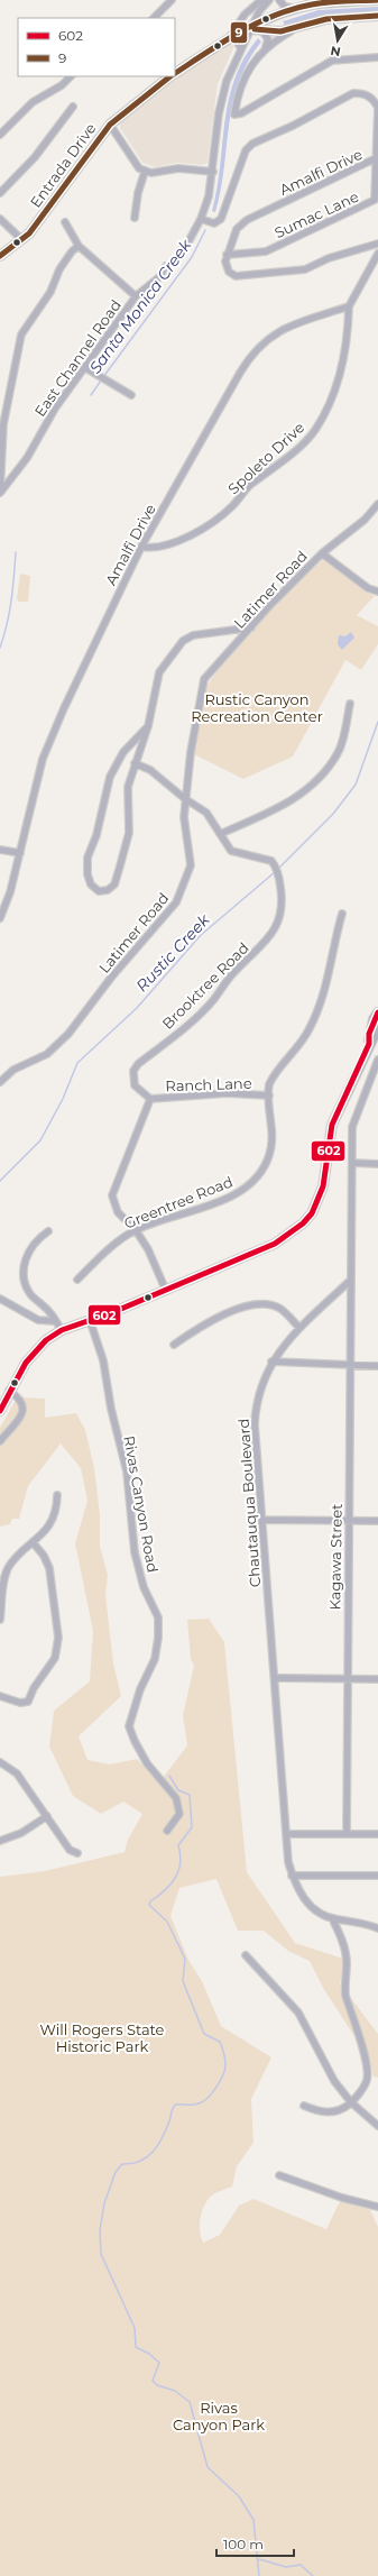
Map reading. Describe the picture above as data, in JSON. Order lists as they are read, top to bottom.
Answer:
{
  "streets": {
    "main road": ["Entrada Drive"],
    "street": [
      "Amalfi Drive",
      "Sumac Lane",
      "East Channel Road",
      "Spoleto Drive",
      "Latimer Road",
      "Brooktree Road",
      "Ranch Lane",
      "Greentree Road",
      "Chautauqua Boulevard",
      "Rivas Canyon Road",
      "Kagawa Street"
    ]
  },
  "crossings": [
    ["Amalfi Drive", "Sumac Lane"],
    ["Amalfi Drive", "Spoleto Drive"],
    ["Latimer Road", "Brooktree Road"],
    ["Brooktree Road", "Ranch Lane"],
    ["Ranch Lane", "Greentree Road"],
    ["Chautauqua Boulevard", "Kagawa Street"]
  ],
  "water": ["Santa Monica Creek", "Rustic Creek"],
  "parks": ["Rustic Canyon Recreation Center", "Will Rogers State Historic Park", "Rivas Canyon Park"],
  "lines": ["transit line 9", "transit line 602"],
  "legend": ["602", "9"],
  "scale_bar": "100 m",
  "north": "bottom"
}
